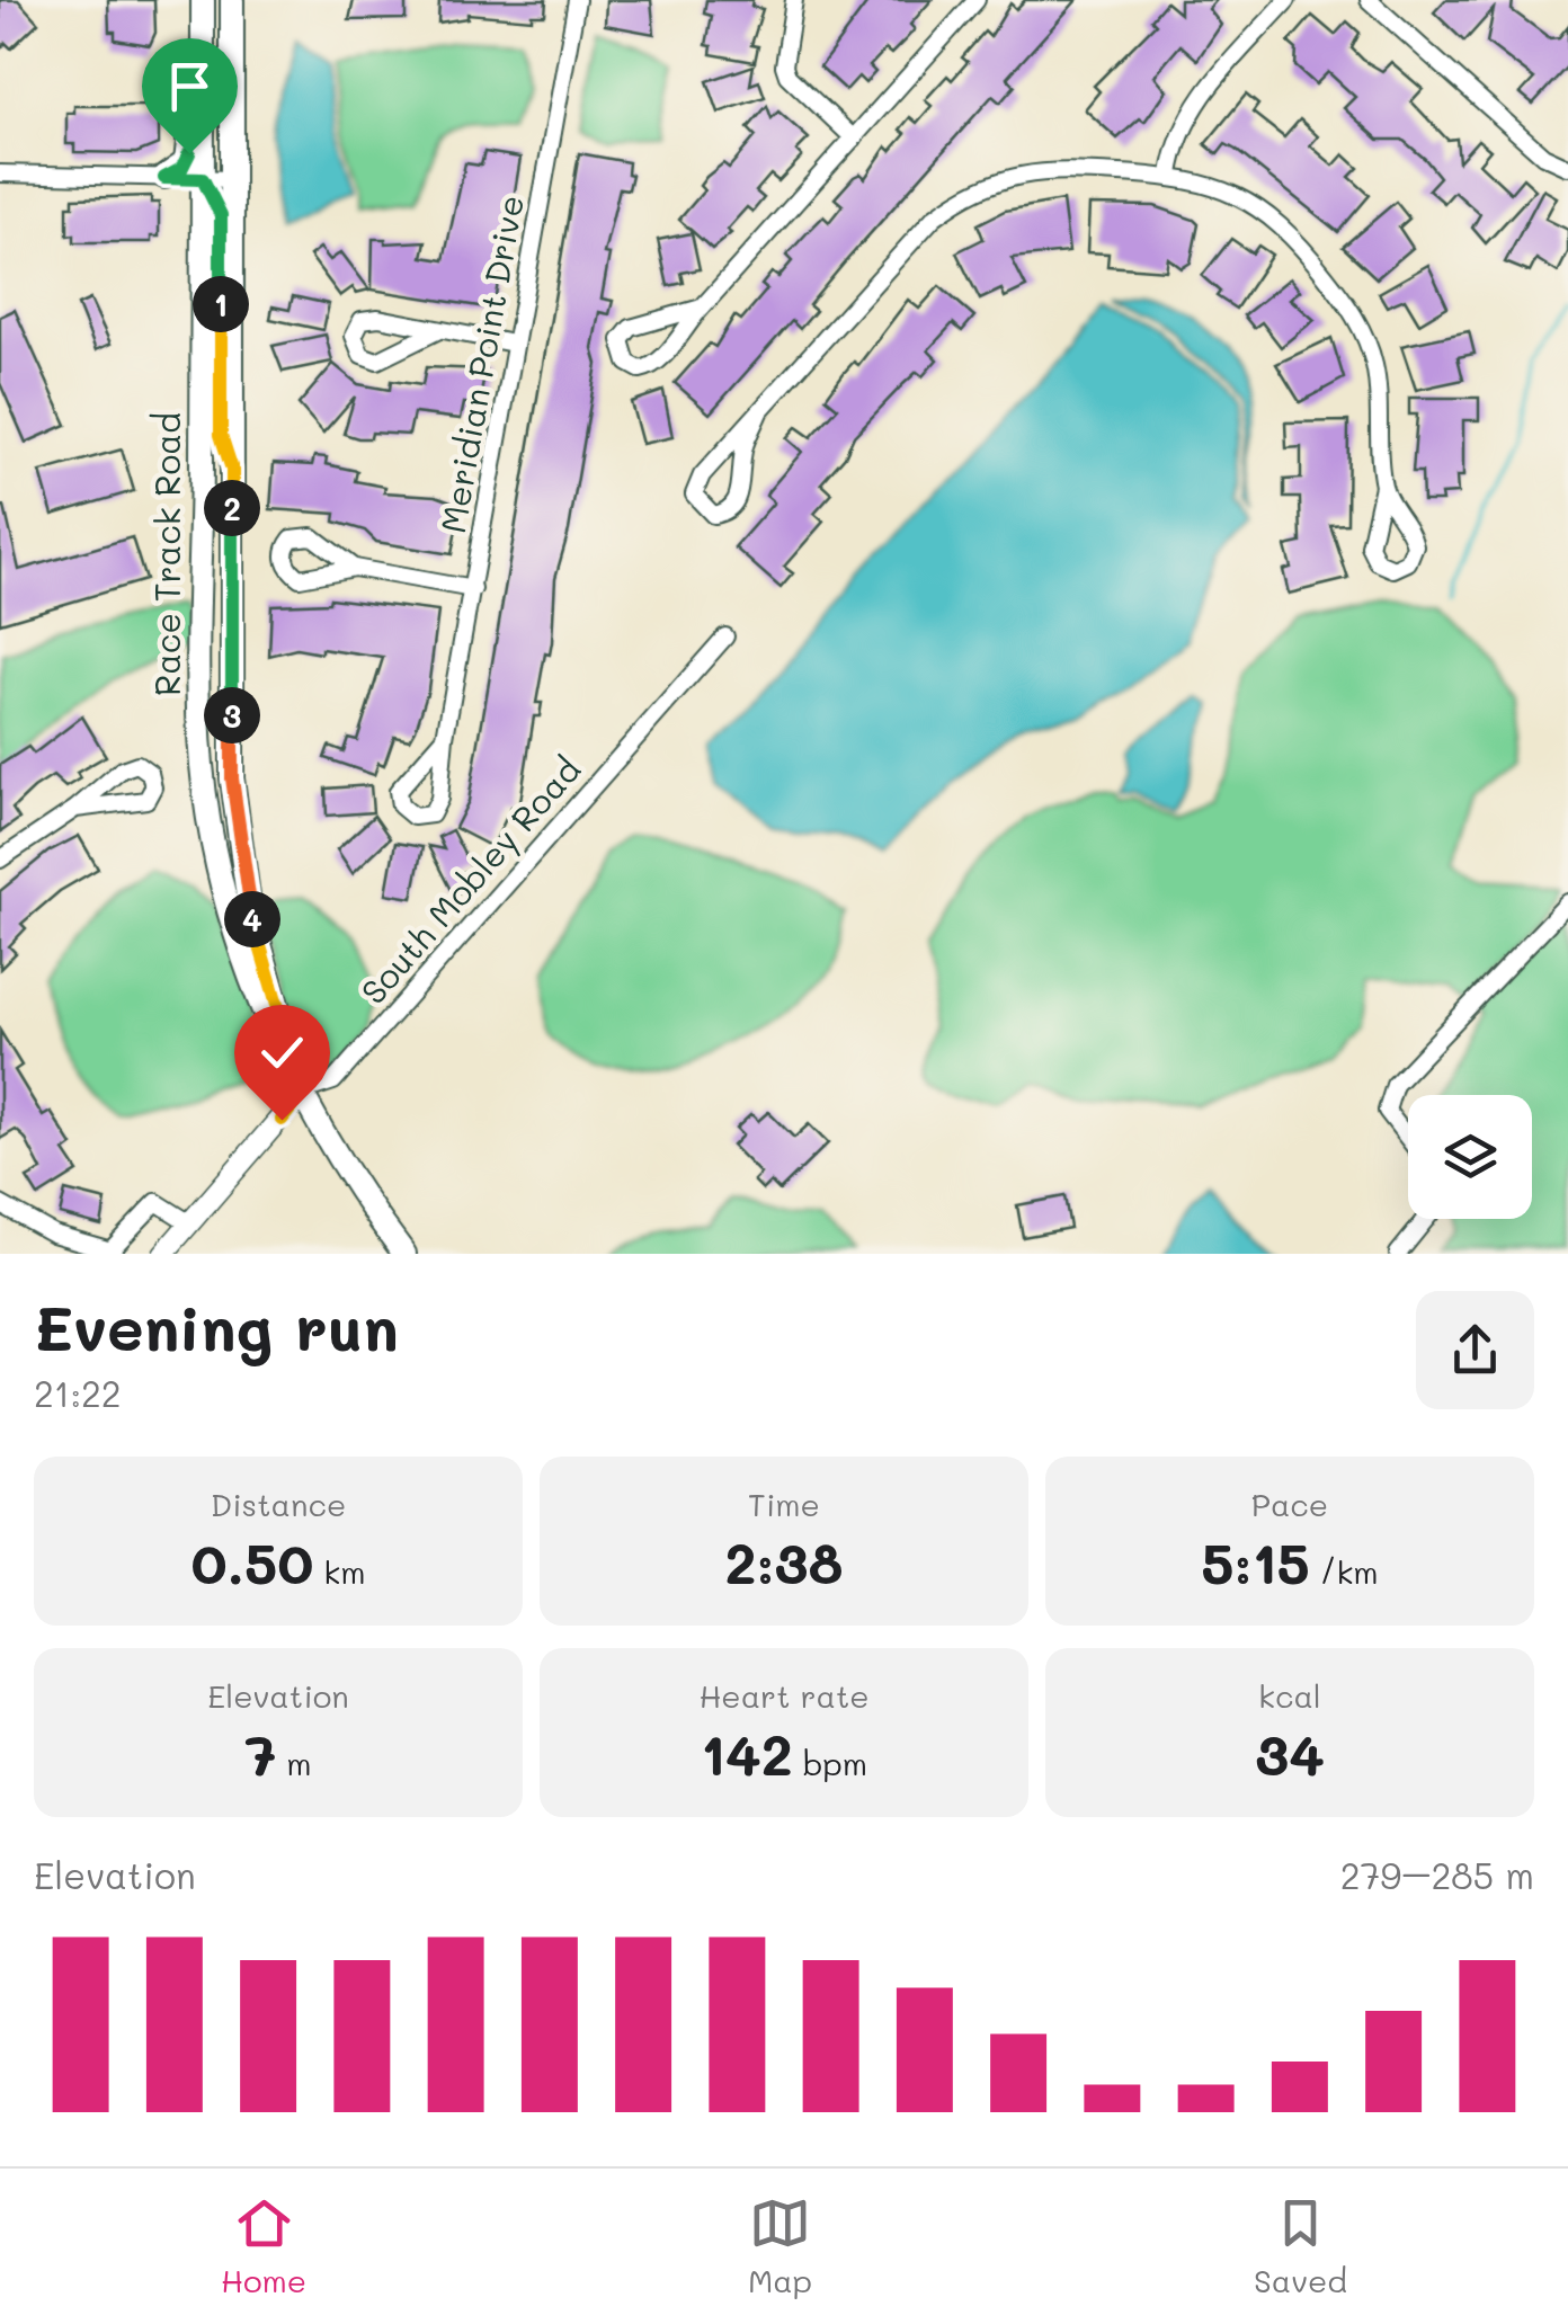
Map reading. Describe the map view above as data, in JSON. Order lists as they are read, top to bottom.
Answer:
{
  "streets": {
    "main road": ["Race Track Road"],
    "street": ["Meridian Point Drive", "South Mobley Road"]
  },
  "crossings": [
    ["Race Track Road", "South Mobley Road"]
  ],
  "page": {
    "pins": [
      "1",
      "2",
      "3",
      "4"
    ],
    "heading": ["Evening run", "21:22"],
    "stats": [
      ["Distance", "0.50 km"],
      ["Time", "2:38"],
      ["Pace", "5:15 /km"],
      ["Elevation", "7 m"],
      ["Heart rate", "142 bpm"],
      ["kcal", "34"]
    ],
    "chart": ["Elevation", "279–285 m"],
    "tabs": ["Home", "Map", "Saved"]
  }
}
